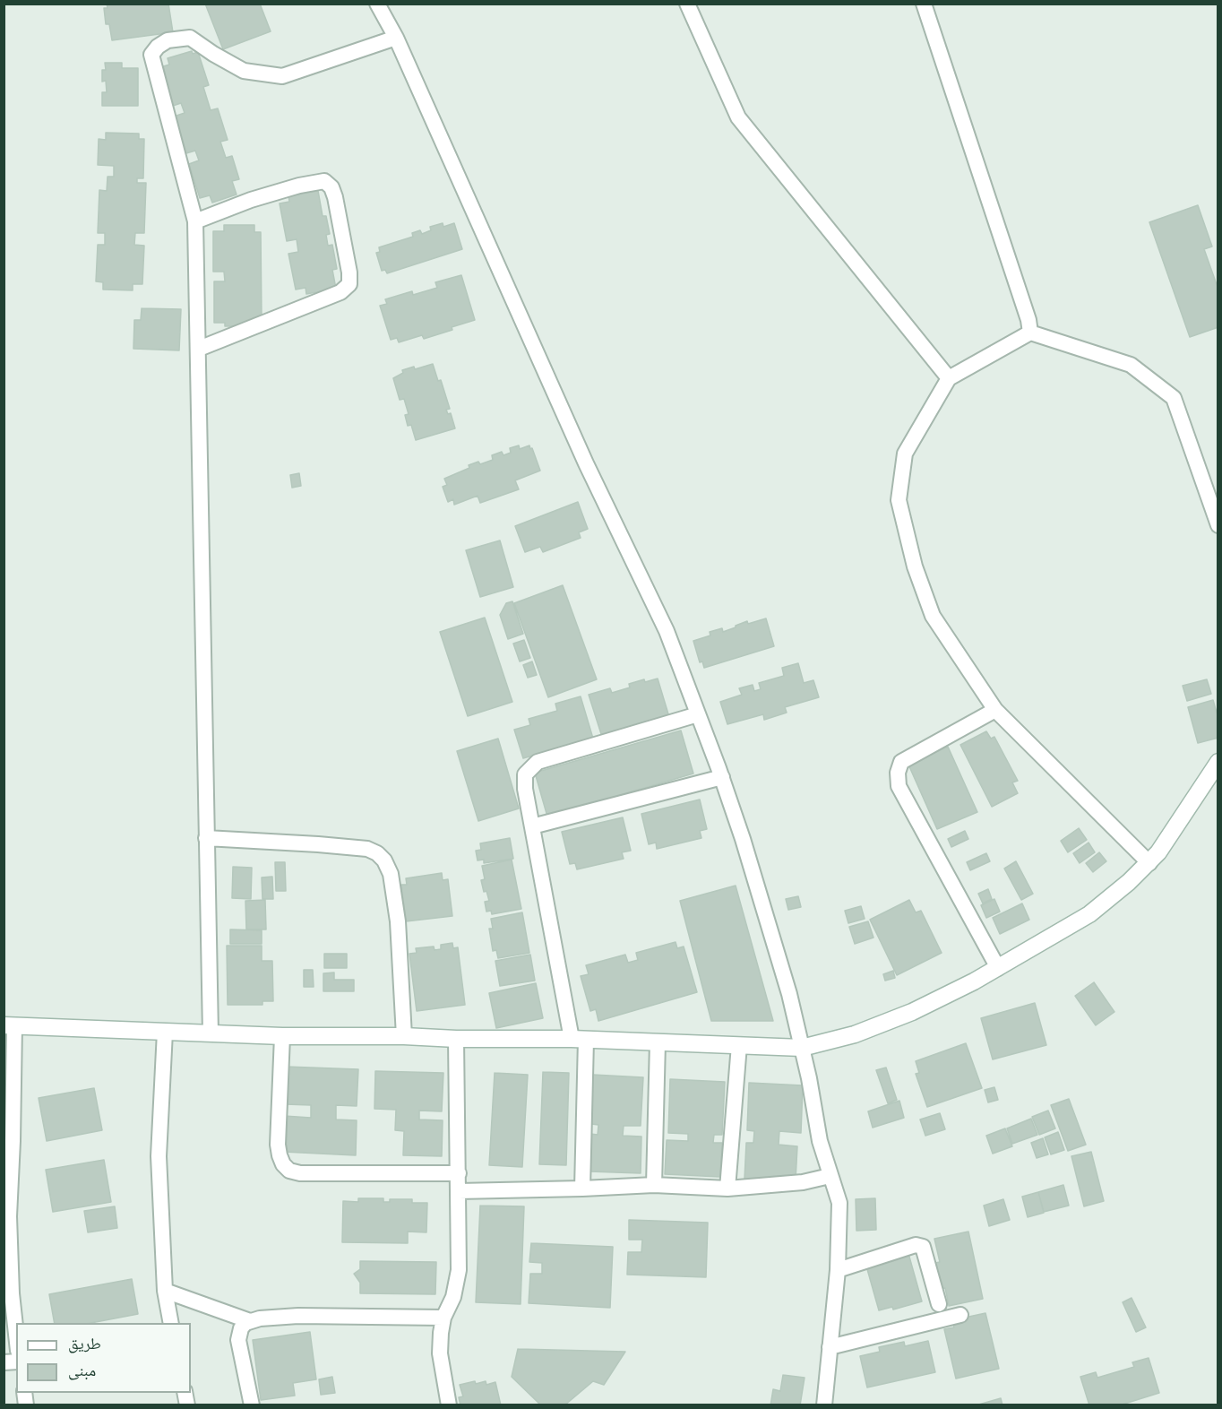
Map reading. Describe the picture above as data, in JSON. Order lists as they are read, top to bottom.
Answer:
{
  "legend": ["طريق", "مبنى"]
}
